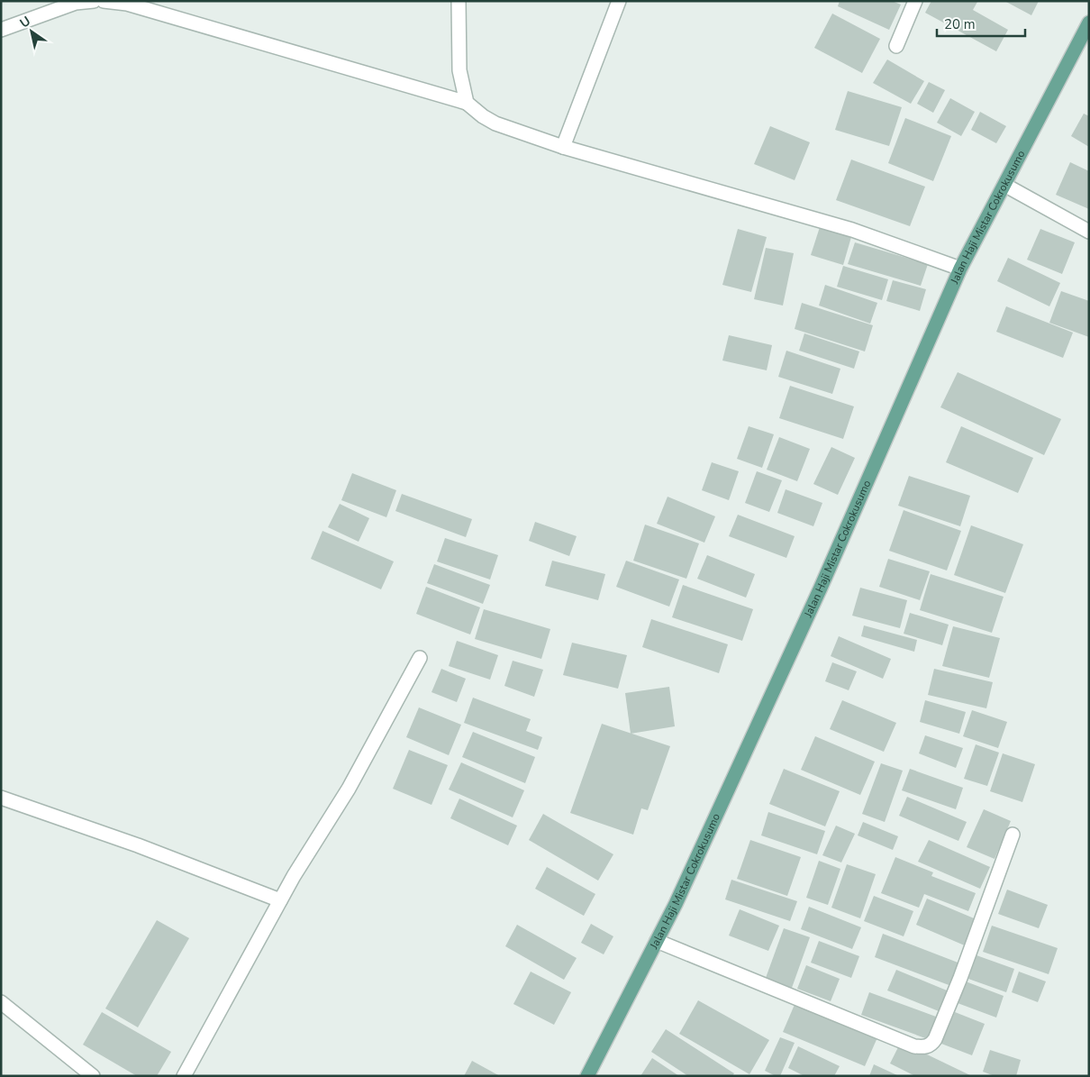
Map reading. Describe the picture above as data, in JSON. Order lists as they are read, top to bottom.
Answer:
{
  "streets": {
    "main road": ["Jalan Haji Mistar Cokrokusumo"]
  },
  "scale_bar": "20 m",
  "north": "top left"
}
